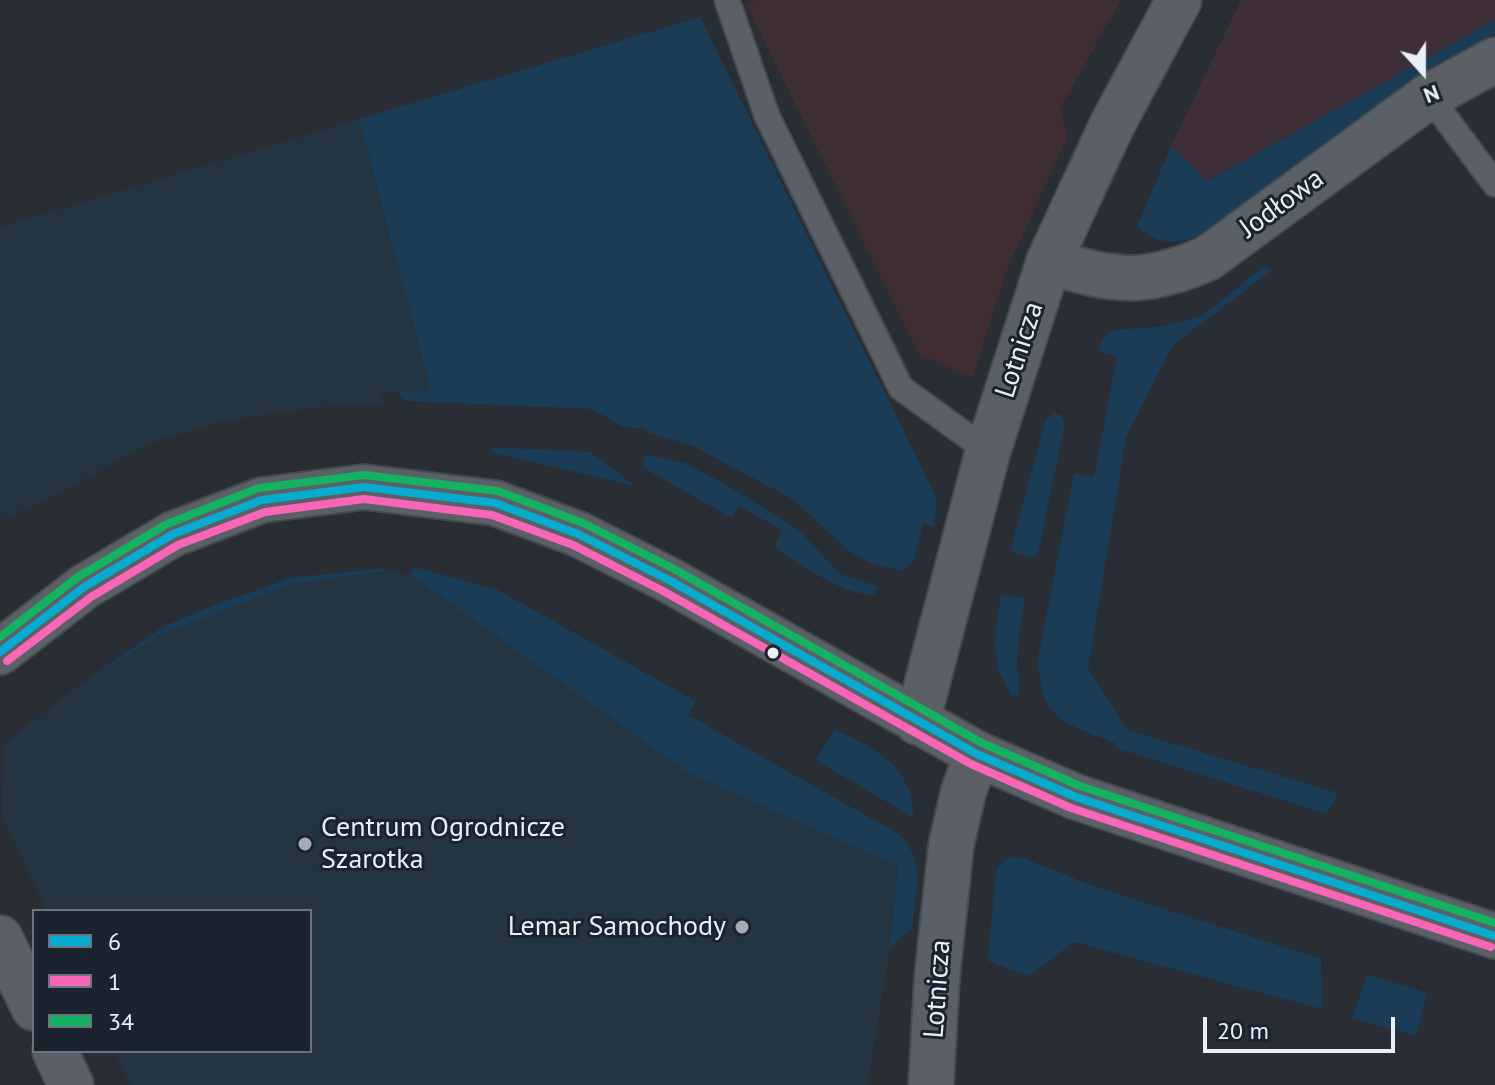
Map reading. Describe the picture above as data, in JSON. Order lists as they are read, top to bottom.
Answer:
{
  "streets": {
    "street": ["Jodłowa", "Lotnicza"]
  },
  "crossings": [
    ["Jodłowa", "Lotnicza"]
  ],
  "places": ["Centrum Ogrodnicze Szarotka", "Lemar Samochody"],
  "lines": ["transit line 34", "transit line 6", "transit line 1"],
  "legend": ["6", "1", "34"],
  "scale_bar": "20 m",
  "north": "bottom"
}
